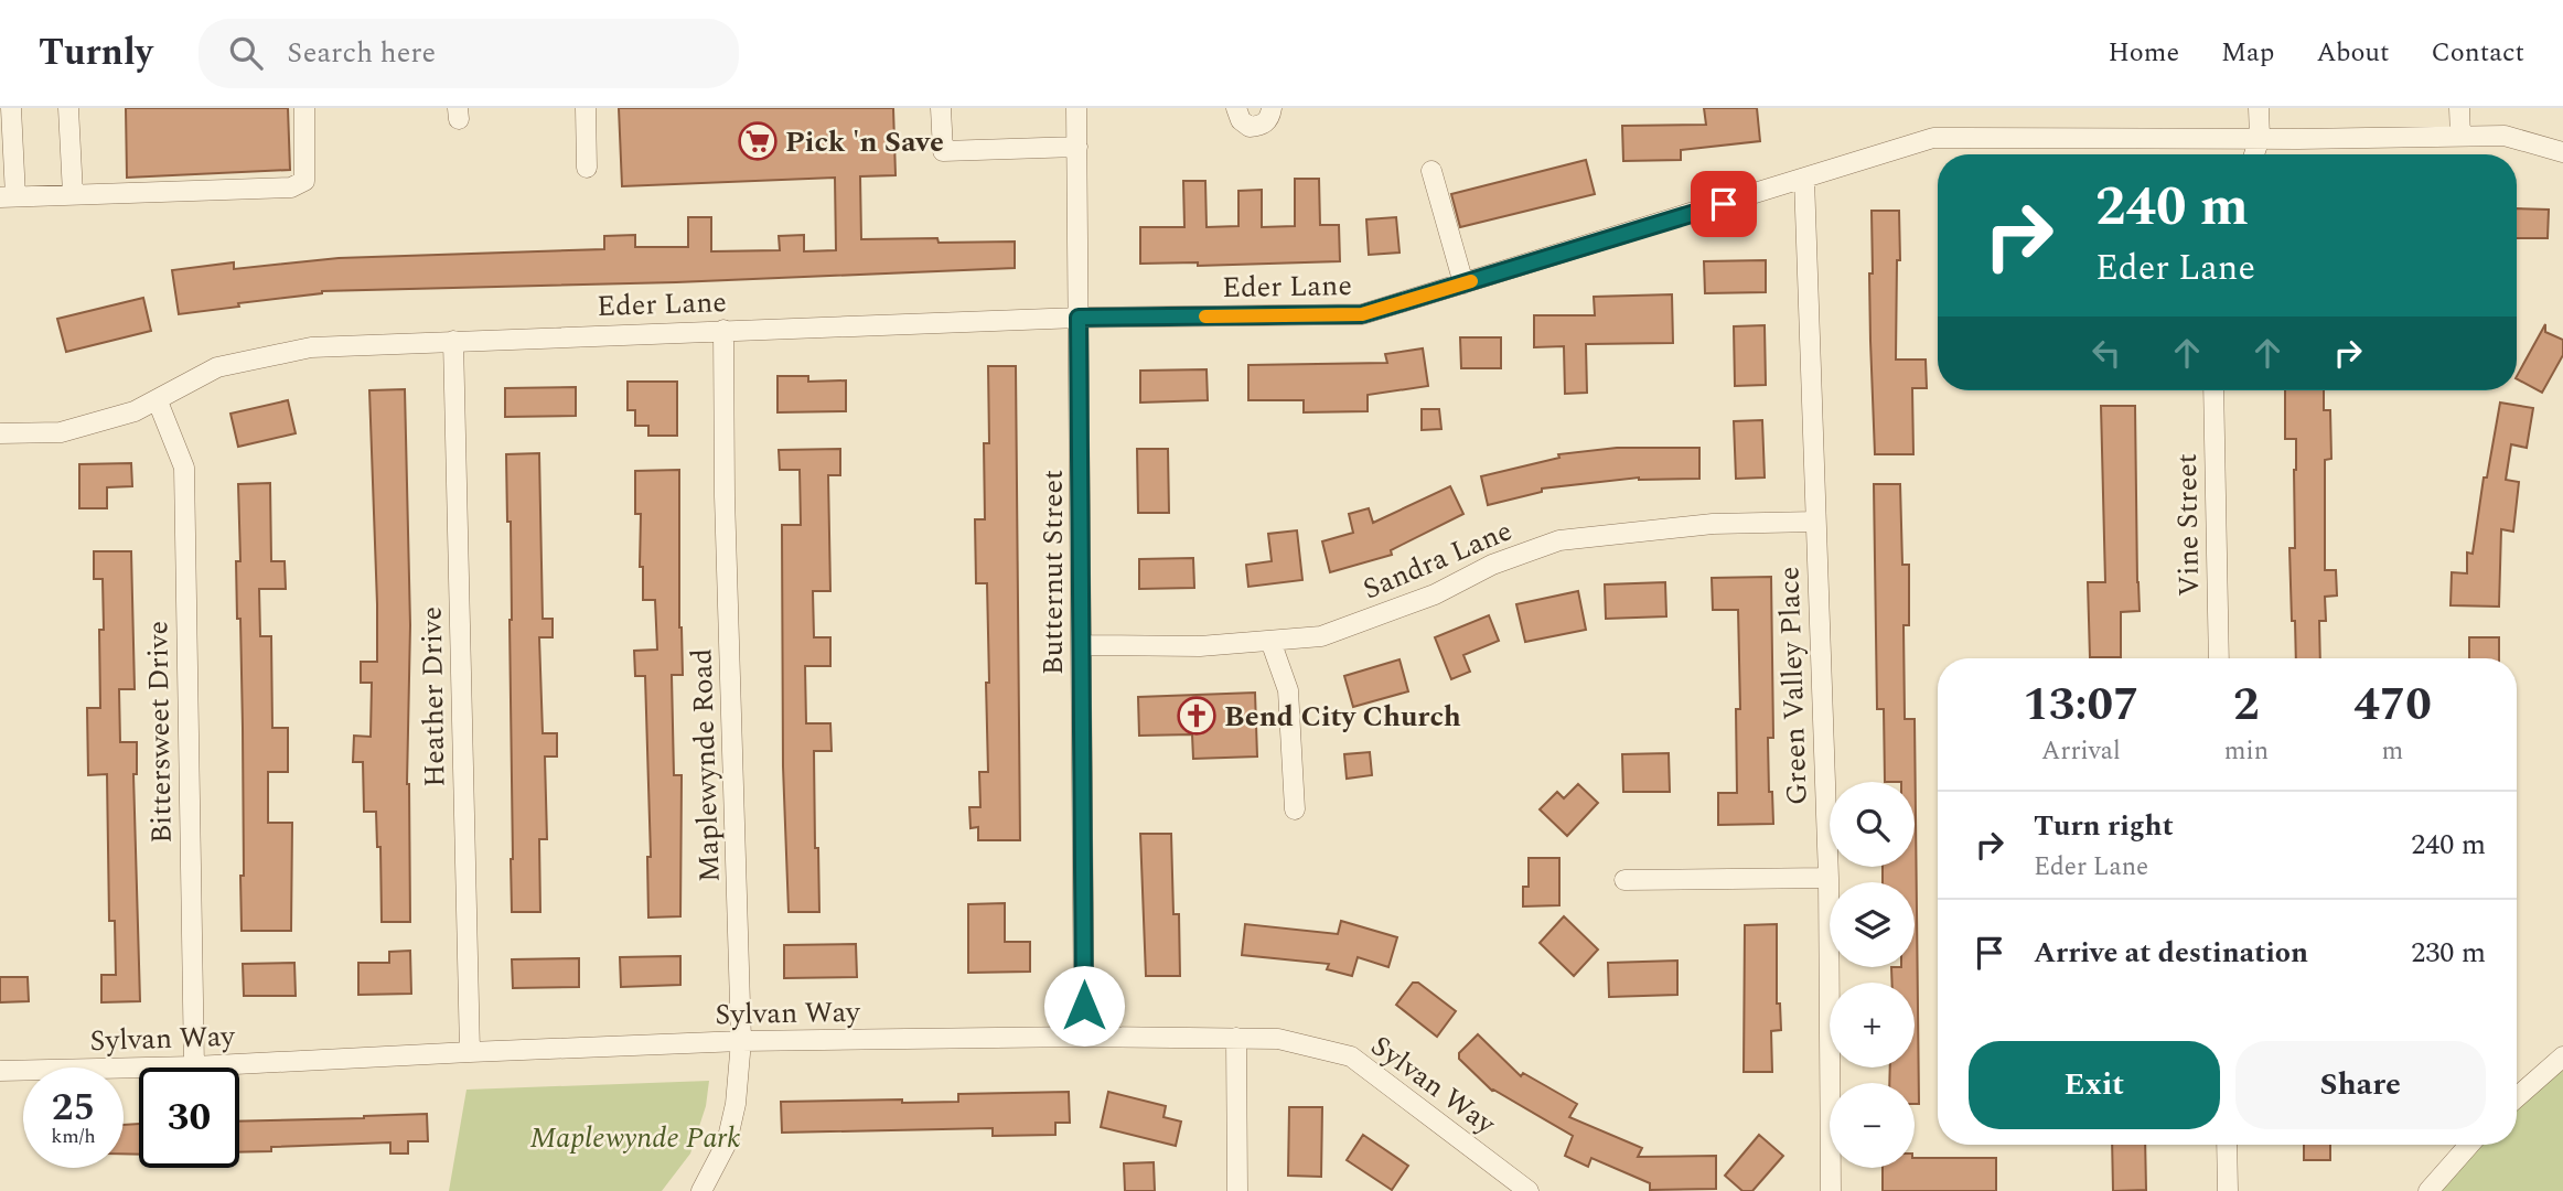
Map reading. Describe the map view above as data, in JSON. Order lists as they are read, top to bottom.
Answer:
{
  "streets": {
    "street": [
      "Eder Lane",
      "Vine Street",
      "Sandra Lane",
      "Butternut Street",
      "Green Valley Place",
      "Heather Drive",
      "Bittersweet Drive",
      "Maplewynde Road",
      "Sylvan Way"
    ]
  },
  "crossings": [
    ["Eder Lane", "Butternut Street"],
    ["Eder Lane", "Green Valley Place"],
    ["Eder Lane", "Heather Drive"],
    ["Eder Lane", "Bittersweet Drive"],
    ["Eder Lane", "Maplewynde Road"],
    ["Sandra Lane", "Butternut Street"],
    ["Sandra Lane", "Green Valley Place"],
    ["Butternut Street", "Sylvan Way"],
    ["Heather Drive", "Sylvan Way"],
    ["Bittersweet Drive", "Sylvan Way"],
    ["Maplewynde Road", "Sylvan Way"]
  ],
  "parks": ["Maplewynde Park"],
  "places": {
    "supermarket": ["Pick 'n Save"],
    "church": ["Bend City Church"]
  },
  "page": {
    "header": "Turnly",
    "search": "Search here",
    "nav": [
      "Home",
      "Map",
      "About",
      "Contact"
    ],
    "turn": ["240 m", "Eder Lane"],
    "eta": [
      "13:07",
      "Arrival",
      "2",
      "min",
      "470",
      "m"
    ],
    "map_buttons": ["+", "−"],
    "list": [
      {
        "name": "Turn right",
        "note": "Eder Lane",
        "value": "240 m"
      },
      {
        "name": "Arrive at destination",
        "value": "230 m"
      }
    ],
    "buttons": ["Exit", "Share"],
    "speed": "25 km/h",
    "limit": "30"
  }
}
